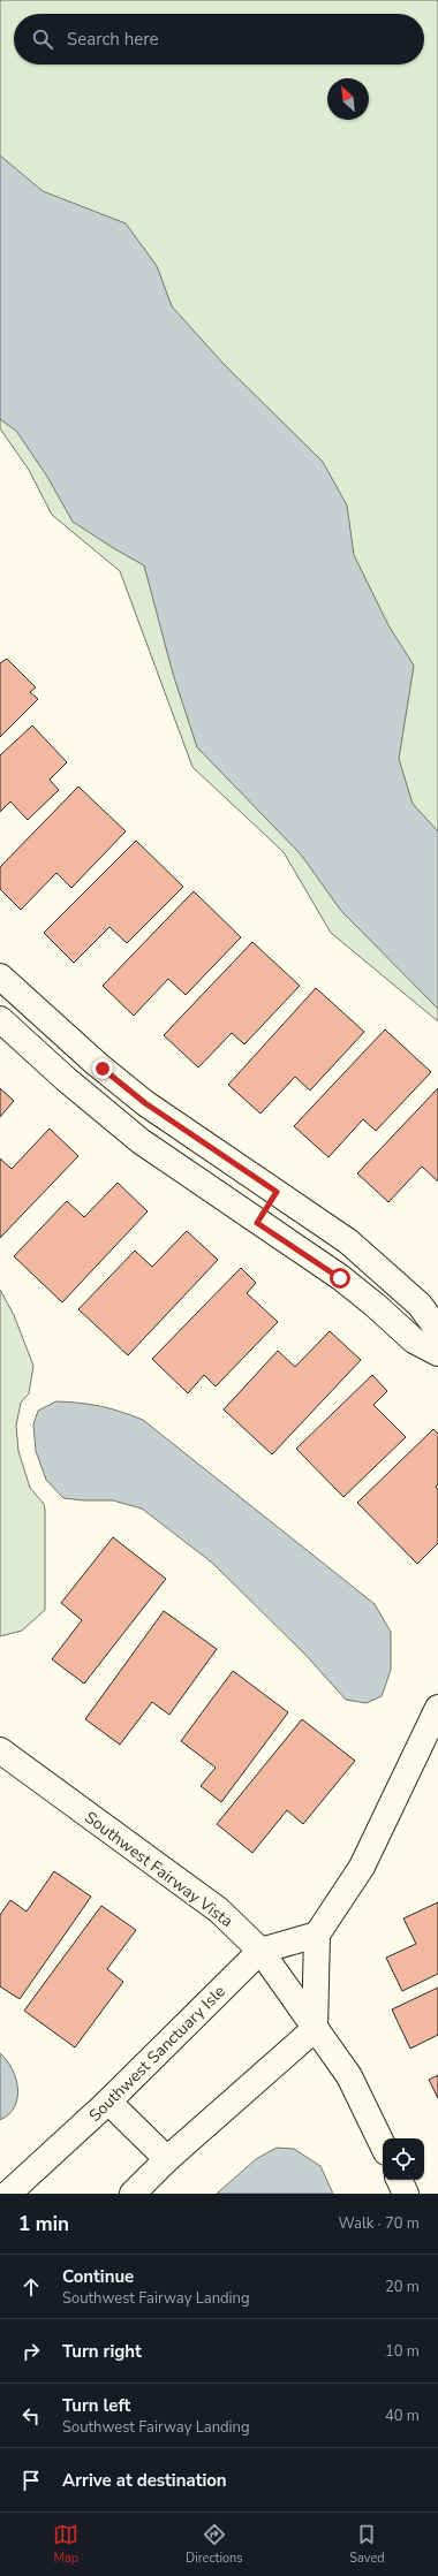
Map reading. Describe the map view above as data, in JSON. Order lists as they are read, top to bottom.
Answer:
{
  "streets": {
    "street": ["Southwest Fairway Vista", "Southwest Sanctuary Isle"]
  },
  "crossings": [
    ["Southwest Fairway Vista", "Southwest Sanctuary Isle"]
  ],
  "north": "top left",
  "page": {
    "search": "Search here",
    "heading": ["1 min", "Walk · 70 m"],
    "list": [
      ["Continue", "Southwest Fairway Landing", "20 m"],
      ["Turn right", "10 m"],
      ["Turn left", "Southwest Fairway Landing", "40 m"],
      "Arrive at destination"
    ],
    "nav": ["Map", "Directions", "Saved"]
  }
}
